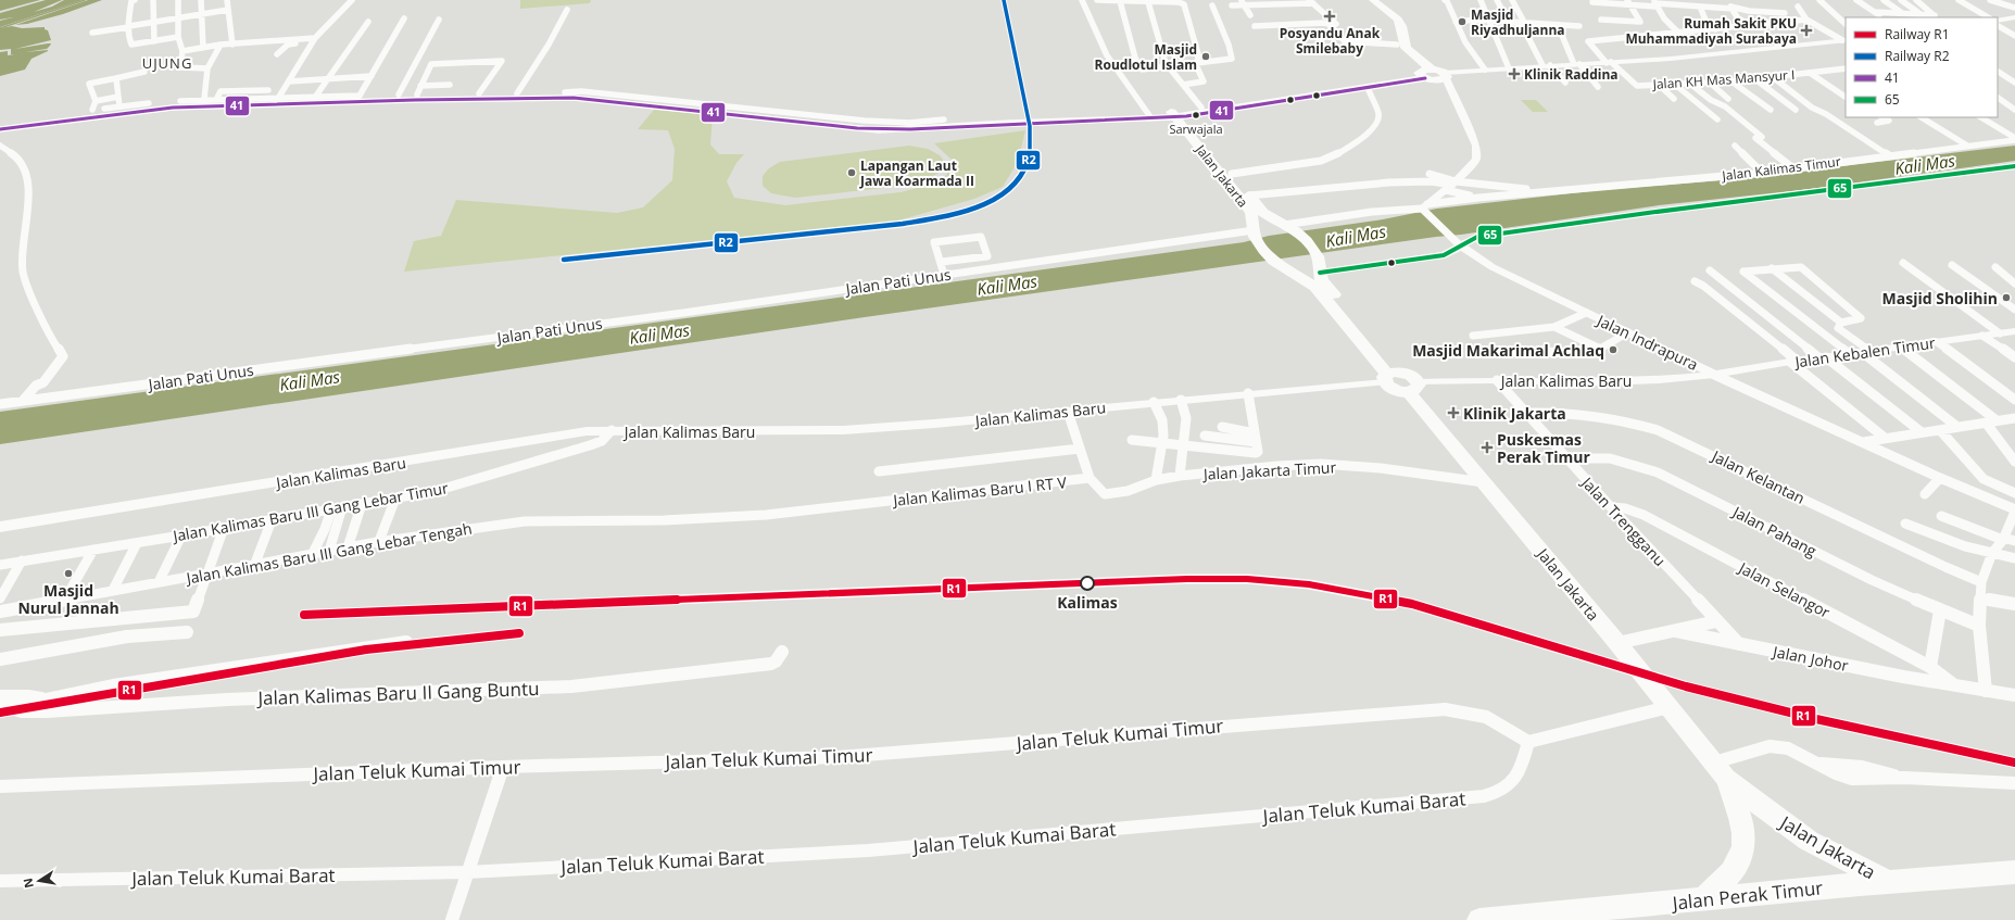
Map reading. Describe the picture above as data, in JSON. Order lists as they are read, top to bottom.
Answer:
{
  "streets": {
    "highway": ["Jalan Jakarta", "Jalan Perak Timur"],
    "street": [
      "Jalan KH Mas Mansyur I",
      "Jalan Kalimas Timur",
      "Jalan Pati Unus",
      "Jalan Indrapura",
      "Jalan Kebalen Timur",
      "Jalan Kalimas Baru",
      "Jalan Jakarta Timur",
      "Jalan Kelantan",
      "Jalan Kalimas Baru I RT V",
      "Jalan Kalimas Baru III Gang Lebar Timur",
      "Jalan Trengganu",
      "Jalan Pahang",
      "Jalan Kalimas Baru III Gang Lebar Tengah",
      "Jalan Selangor",
      "Jalan Johor",
      "Jalan Kalimas Baru II Gang Buntu",
      "Jalan Teluk Kumai Timur",
      "Jalan Teluk Kumai Barat"
    ]
  },
  "crossings": [
    ["Jalan Kalimas Timur", "Jalan Indrapura"],
    ["Jalan Jakarta", "Jalan Pati Unus"],
    ["Jalan Jakarta", "Jalan Kalimas Baru"],
    ["Jalan Jakarta", "Jalan Jakarta Timur"],
    ["Jalan Jakarta", "Jalan Perak Timur"],
    ["Jalan Indrapura", "Jalan Kebalen Timur"],
    ["Jalan Indrapura", "Jalan Kalimas Baru"],
    ["Jalan Kebalen Timur", "Jalan Kalimas Baru"],
    ["Jalan Kalimas Baru", "Jalan Kalimas Baru III Gang Lebar Timur"],
    ["Jalan Kalimas Baru", "Jalan Trengganu"],
    ["Jalan Jakarta Timur", "Jalan Kalimas Baru I RT V"],
    ["Jalan Kelantan", "Jalan Trengganu"],
    ["Jalan Kalimas Baru I RT V", "Jalan Kalimas Baru III Gang Lebar Tengah"],
    ["Jalan Trengganu", "Jalan Pahang"],
    ["Jalan Trengganu", "Jalan Selangor"],
    ["Jalan Selangor", "Jalan Johor"],
    ["Jalan Teluk Kumai Timur", "Jalan Teluk Kumai Barat"]
  ],
  "districts": ["UJUNG"],
  "water": ["Kali Mas"],
  "places": {
    "health": [
      "Posyandu Anak Smilebaby",
      "Rumah Sakit PKU Muhammadiyah Surabaya",
      "Klinik Raddina",
      "Klinik Jakarta",
      "Puskesmas Perak Timur"
    ],
    "other": [
      "Masjid Riyadhuljanna",
      "Masjid Roudlotul Islam",
      "Sarwajala",
      "Lapangan Laut Jawa Koarmada II",
      "Masjid Sholihin",
      "Masjid Makarimal Achlaq",
      "Masjid Nurul Jannah",
      "Kalimas"
    ]
  },
  "lines": [
    "rail line R2",
    "transit line 41",
    "transit line 65",
    "rail line R1"
  ],
  "legend": [
    "Railway R1",
    "Railway R2",
    "41",
    "65"
  ],
  "north": "left"
}
